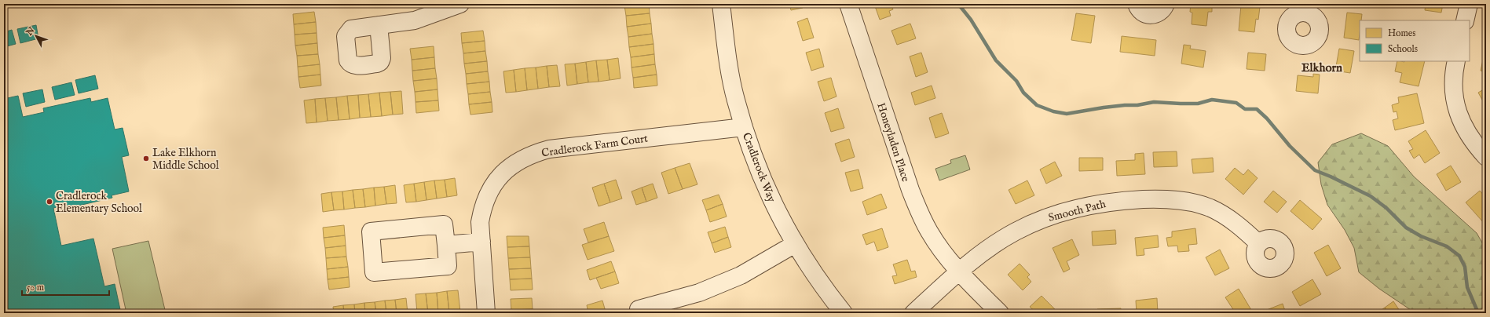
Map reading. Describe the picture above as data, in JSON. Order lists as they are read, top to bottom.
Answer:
{
  "streets": {
    "street": [
      "Honeyladen Place",
      "Cradlerock Farm Court",
      "Cradlerock Way",
      "Smooth Path"
    ]
  },
  "crossings": [
    ["Honeyladen Place", "Smooth Path"],
    ["Cradlerock Farm Court", "Cradlerock Way"]
  ],
  "districts": ["Elkhorn"],
  "places": ["Lake Elkhorn Middle School", "Cradlerock Elementary School"],
  "legend": ["Homes", "Schools"],
  "scale_bar": "50 m",
  "north": "top left"
}
